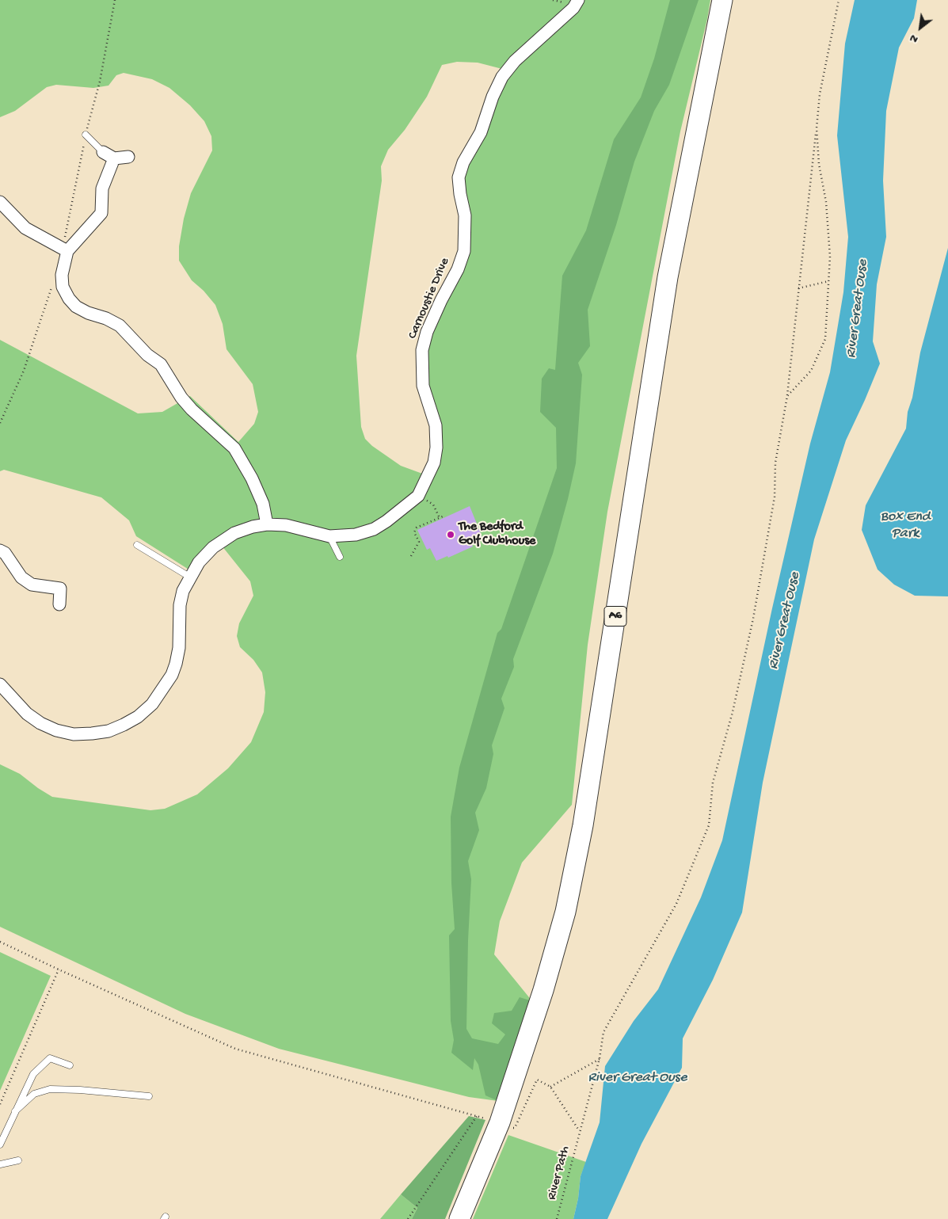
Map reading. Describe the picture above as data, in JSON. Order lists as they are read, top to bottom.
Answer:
{
  "streets": {
    "highway": ["A6"],
    "street": ["Carnoustie Drive"],
    "path": ["River Path"]
  },
  "water": ["River Great Ouse", "Box End Park"],
  "places": ["The Bedford Golf Clubhouse"],
  "north": "bottom left"
}
